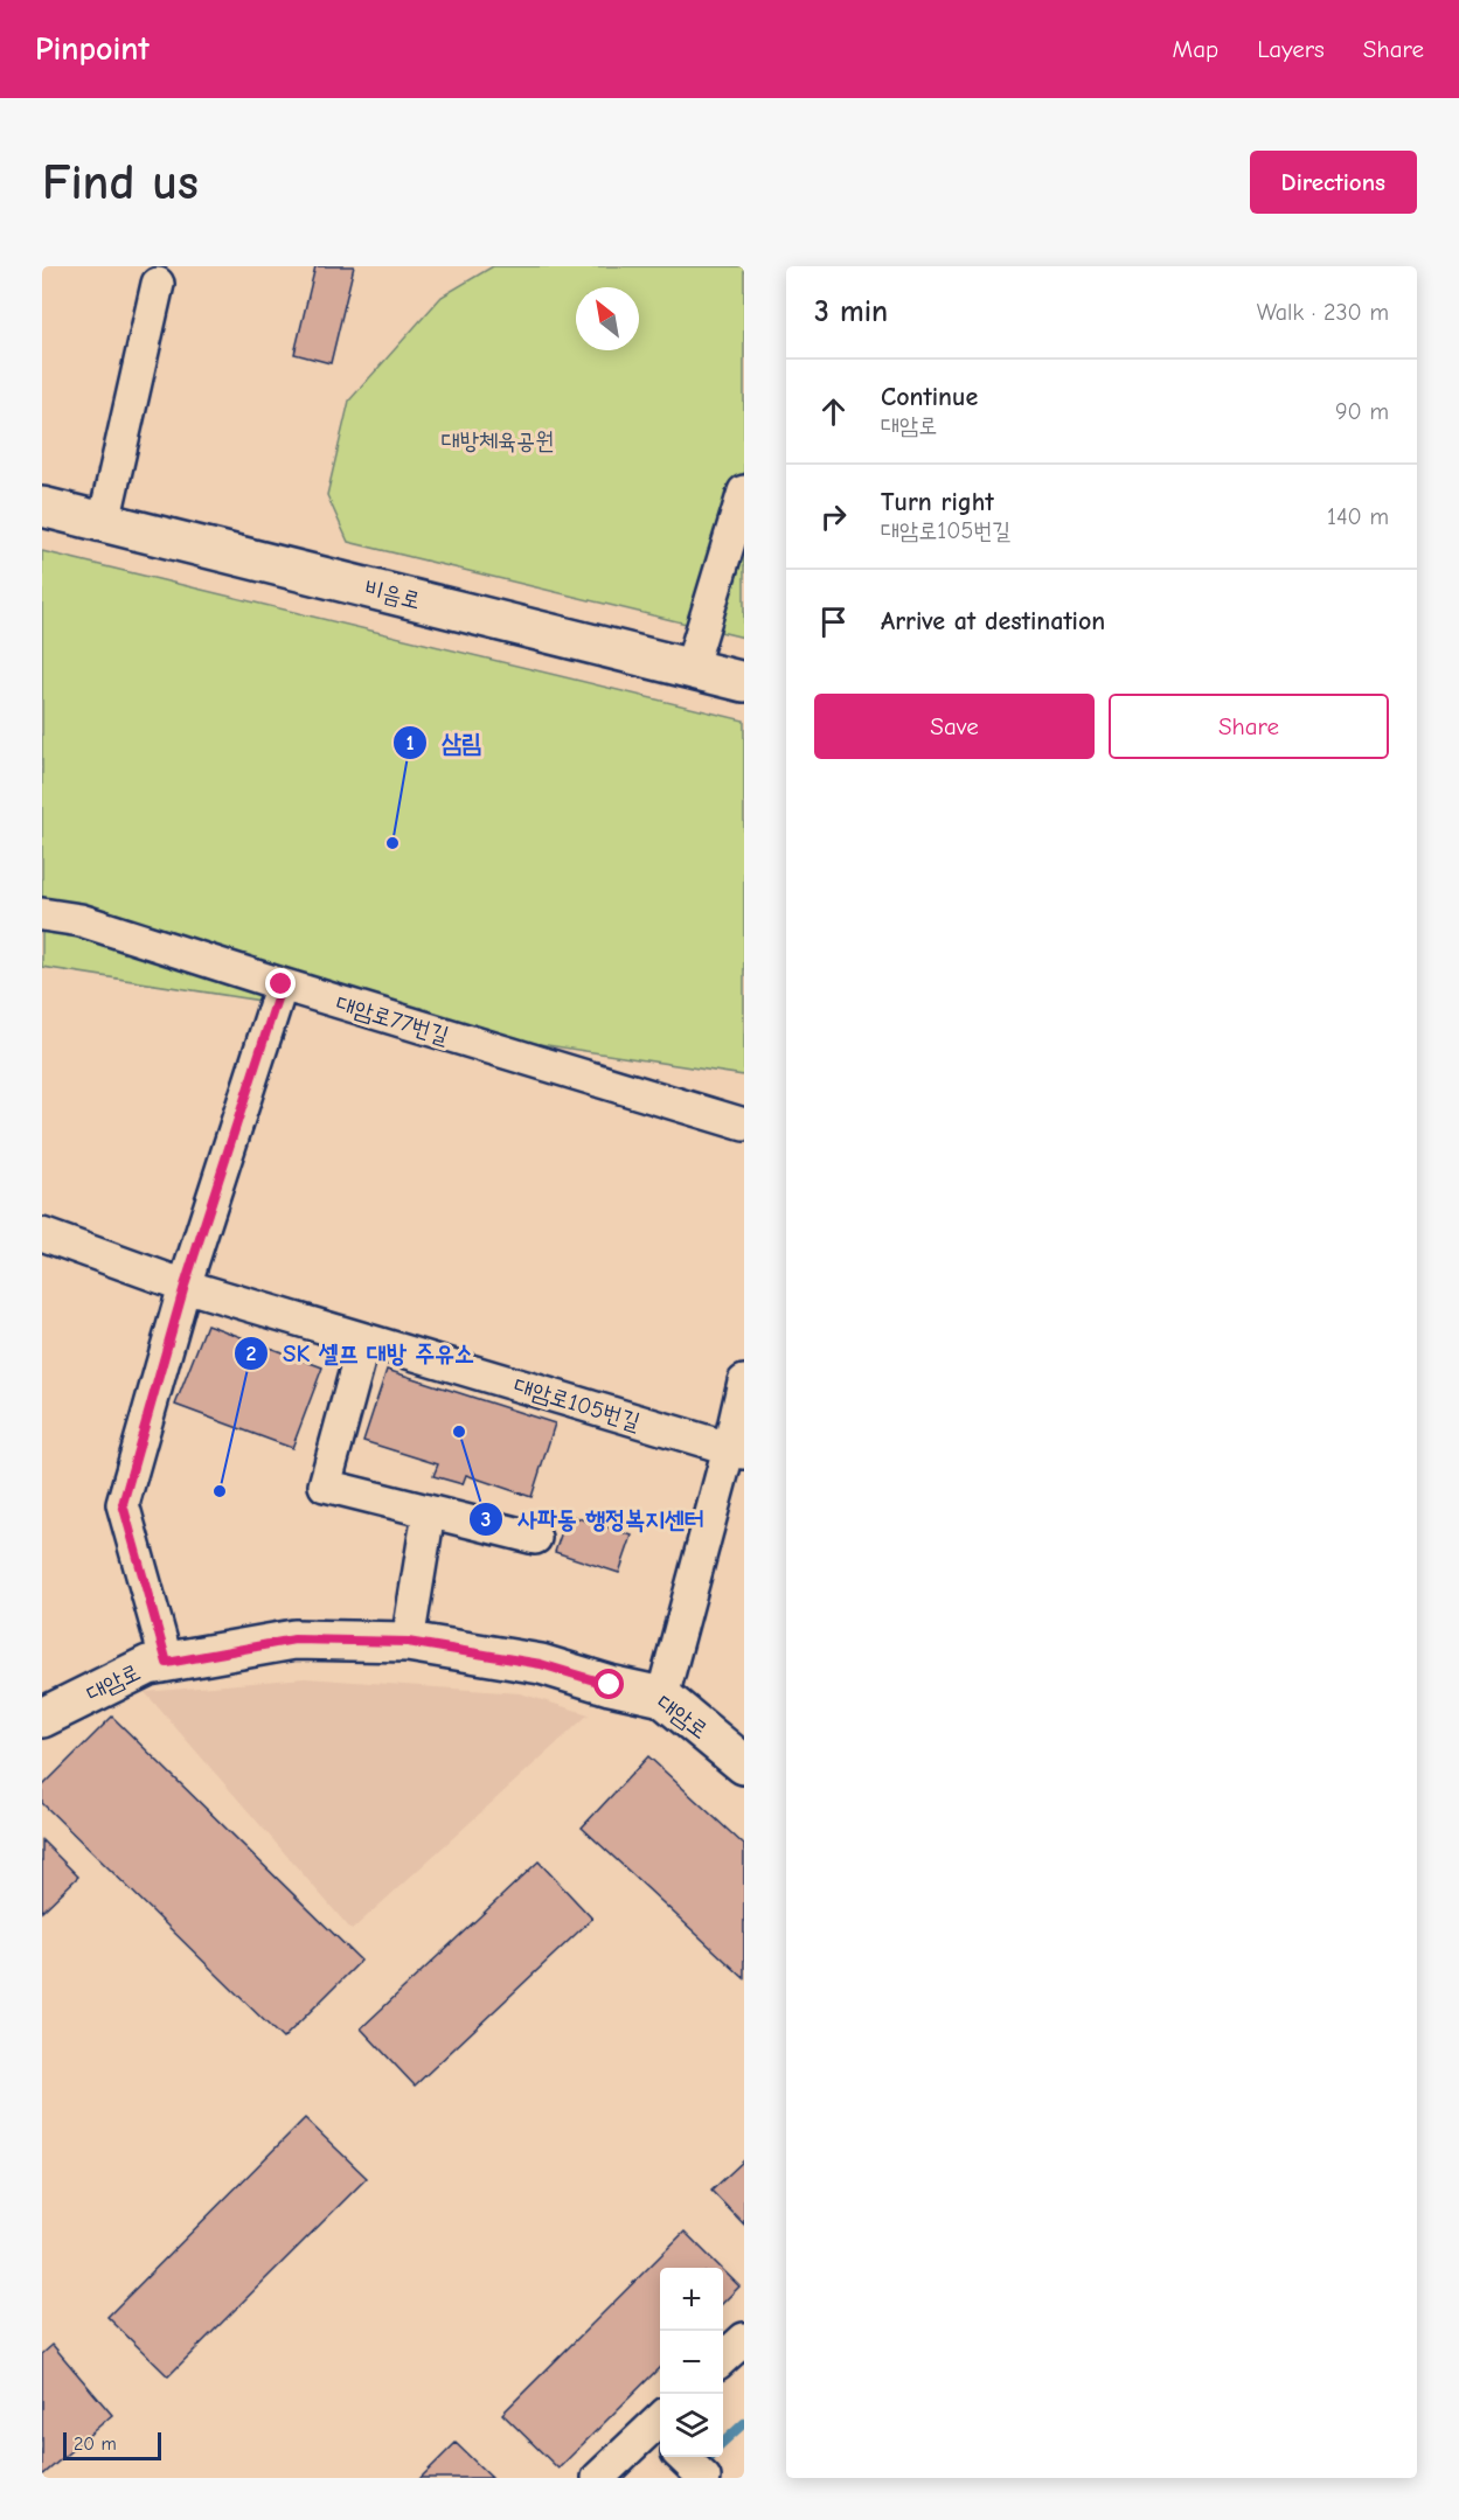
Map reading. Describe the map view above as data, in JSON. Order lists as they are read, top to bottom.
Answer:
{
  "streets": {
    "street": [
      "비음로",
      "대암로77번길",
      "대암로105번길",
      "대암로"
    ]
  },
  "parks": ["대방체육공원"],
  "places": ["삼림", "사파동 행정복지센터", "SK 셀프 대방 주유소"],
  "scale_bar": "20 m",
  "north": "top left",
  "page": {
    "header": "Pinpoint",
    "nav": ["Map", "Layers", "Share"],
    "buttons": [
      "Directions",
      ["Save", "Share"]
    ],
    "title": "Find us",
    "heading": ["3 min", "Walk · 230 m"],
    "list": [
      ["Continue", "대암로", "90 m"],
      ["Turn right", "대암로105번길", "140 m"],
      "Arrive at destination"
    ],
    "map_buttons": ["+", "−"],
    "scale": "20 m"
  }
}
